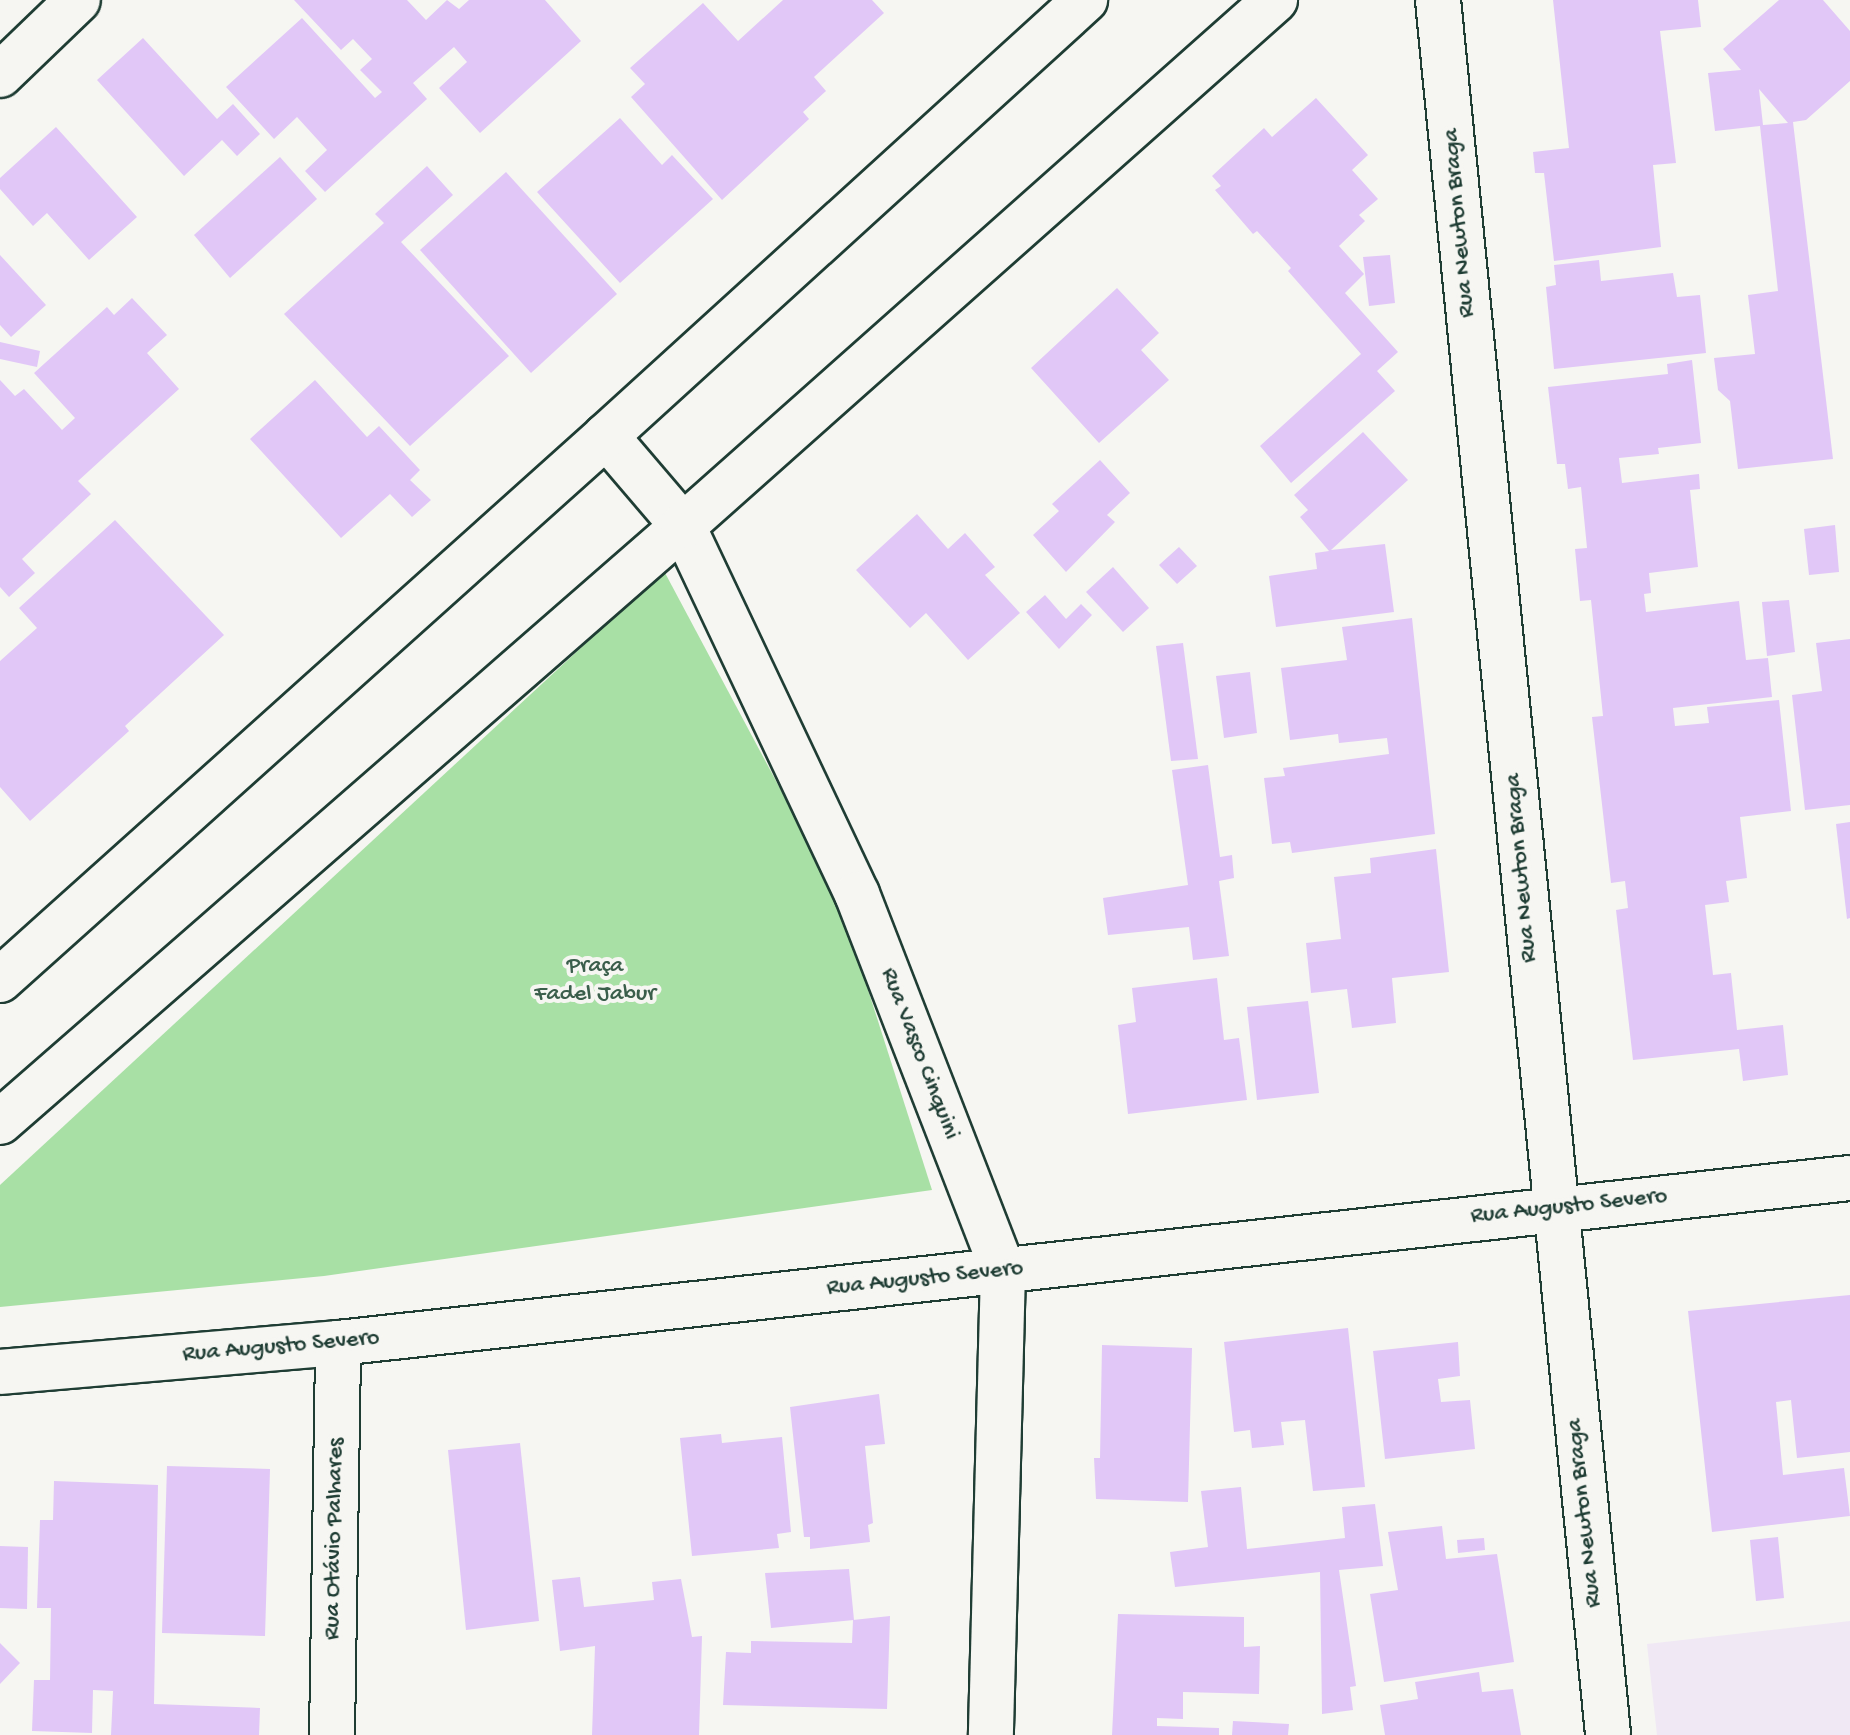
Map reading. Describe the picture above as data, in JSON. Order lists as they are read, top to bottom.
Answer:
{
  "streets": {
    "street": [
      "Rua Newton Braga",
      "Rua Vasco Cinquini",
      "Rua Augusto Severo",
      "Rua Otávio Palhares"
    ]
  },
  "crossings": [
    ["Rua Newton Braga", "Rua Augusto Severo"],
    ["Rua Vasco Cinquini", "Rua Augusto Severo"],
    ["Rua Augusto Severo", "Rua Otávio Palhares"]
  ],
  "parks": ["Praça Fadel Jabur"]
}
